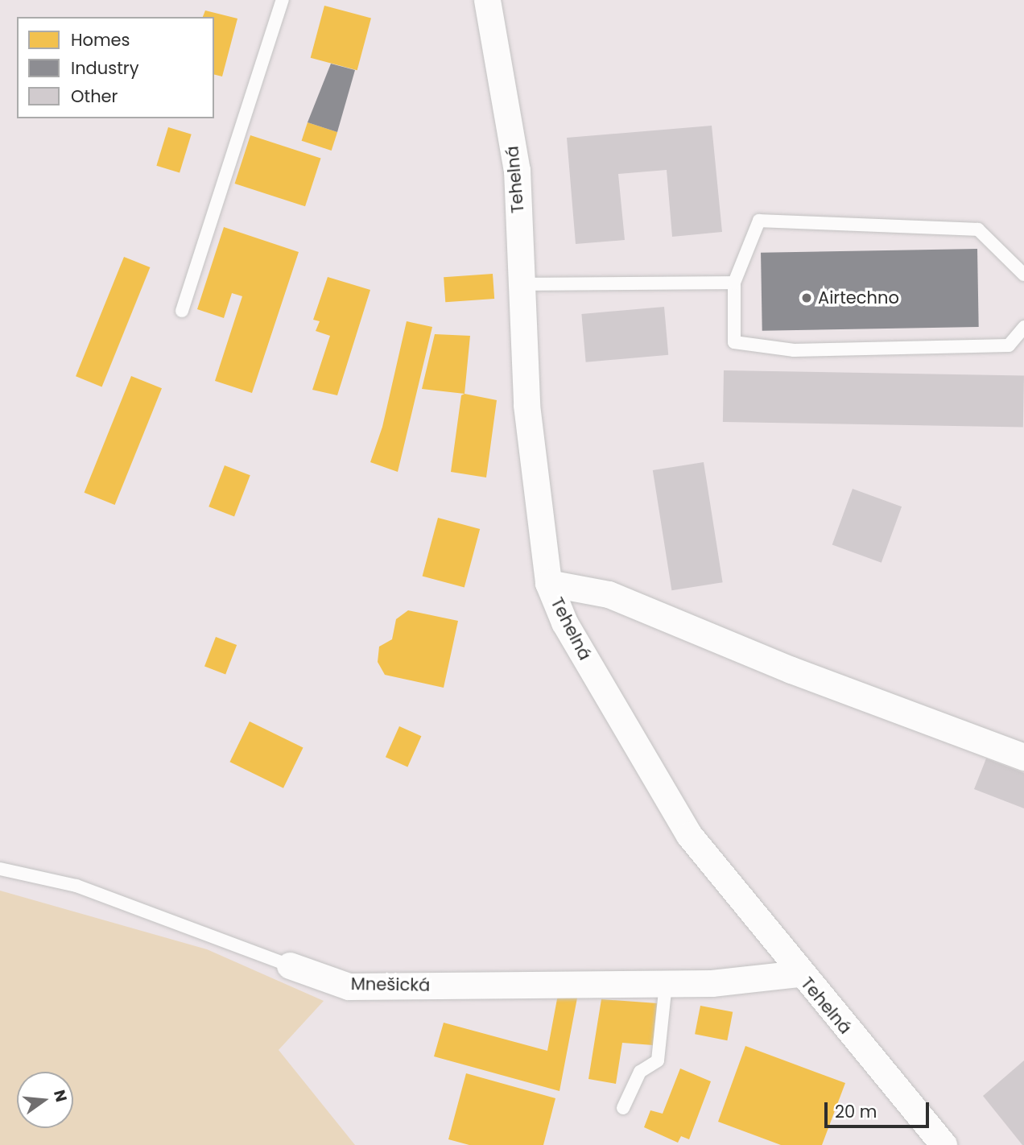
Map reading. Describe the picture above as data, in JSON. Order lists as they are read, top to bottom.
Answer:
{
  "streets": {
    "street": ["Tehelná", "Mnešická"]
  },
  "crossings": [
    ["Tehelná", "Mnešická"]
  ],
  "places": ["Airtechno"],
  "legend": ["Homes", "Industry", "Other"],
  "scale_bar": "20 m",
  "north": "right"
}
